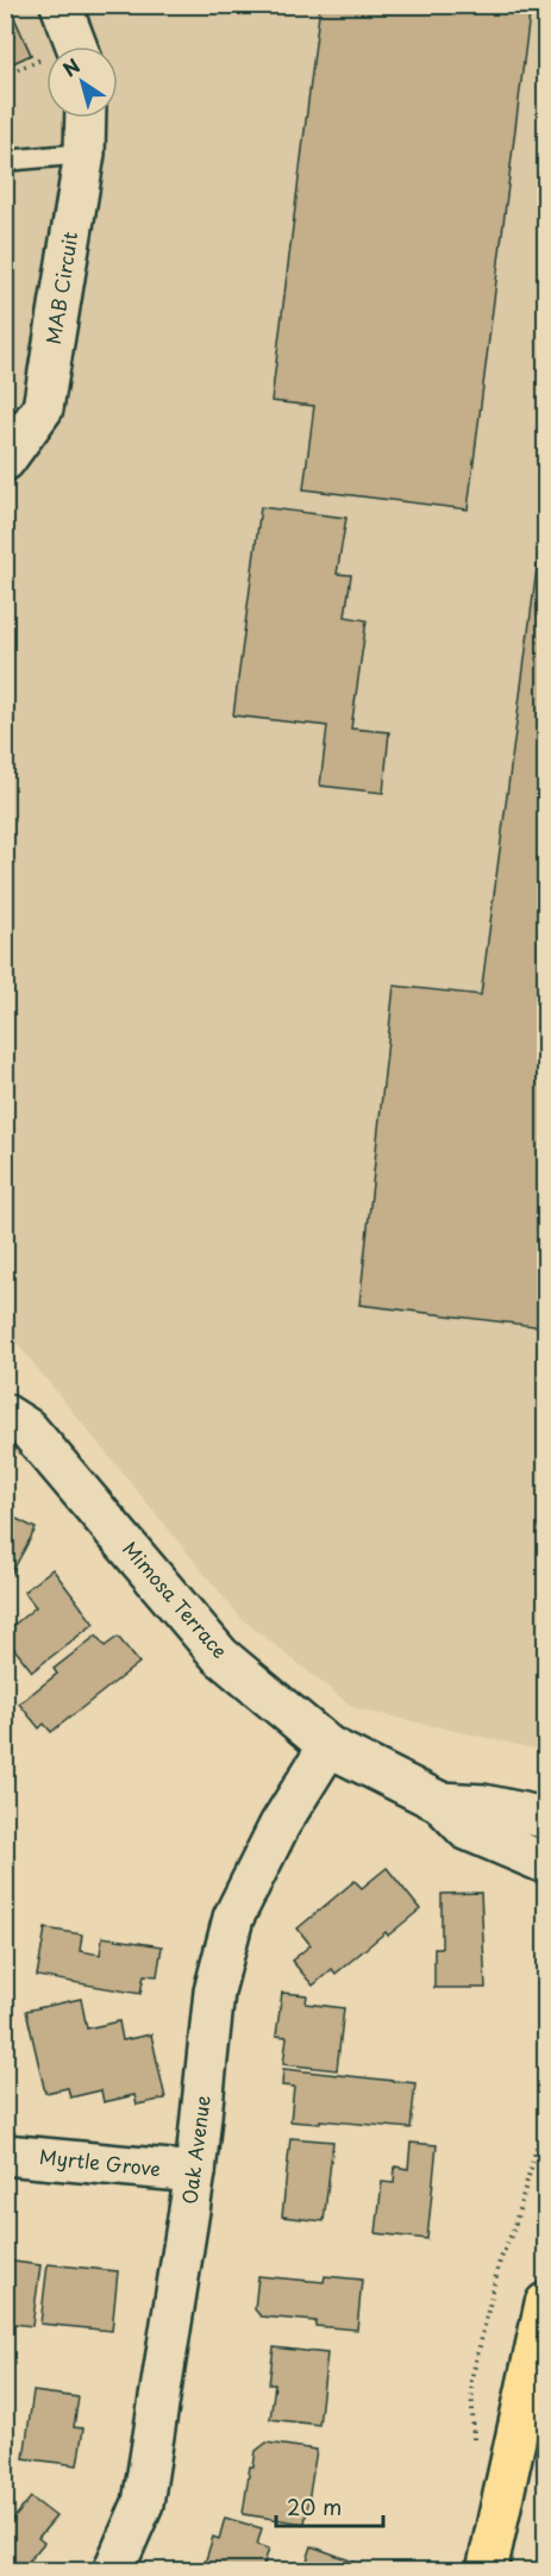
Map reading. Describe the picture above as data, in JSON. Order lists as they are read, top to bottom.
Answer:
{
  "streets": {
    "street": [
      "MAB Circuit",
      "Mimosa Terrace",
      "Oak Avenue",
      "Myrtle Grove"
    ]
  },
  "crossings": [
    ["Mimosa Terrace", "Oak Avenue"],
    ["Oak Avenue", "Myrtle Grove"]
  ],
  "scale_bar": "20 m",
  "north": "top left"
}
